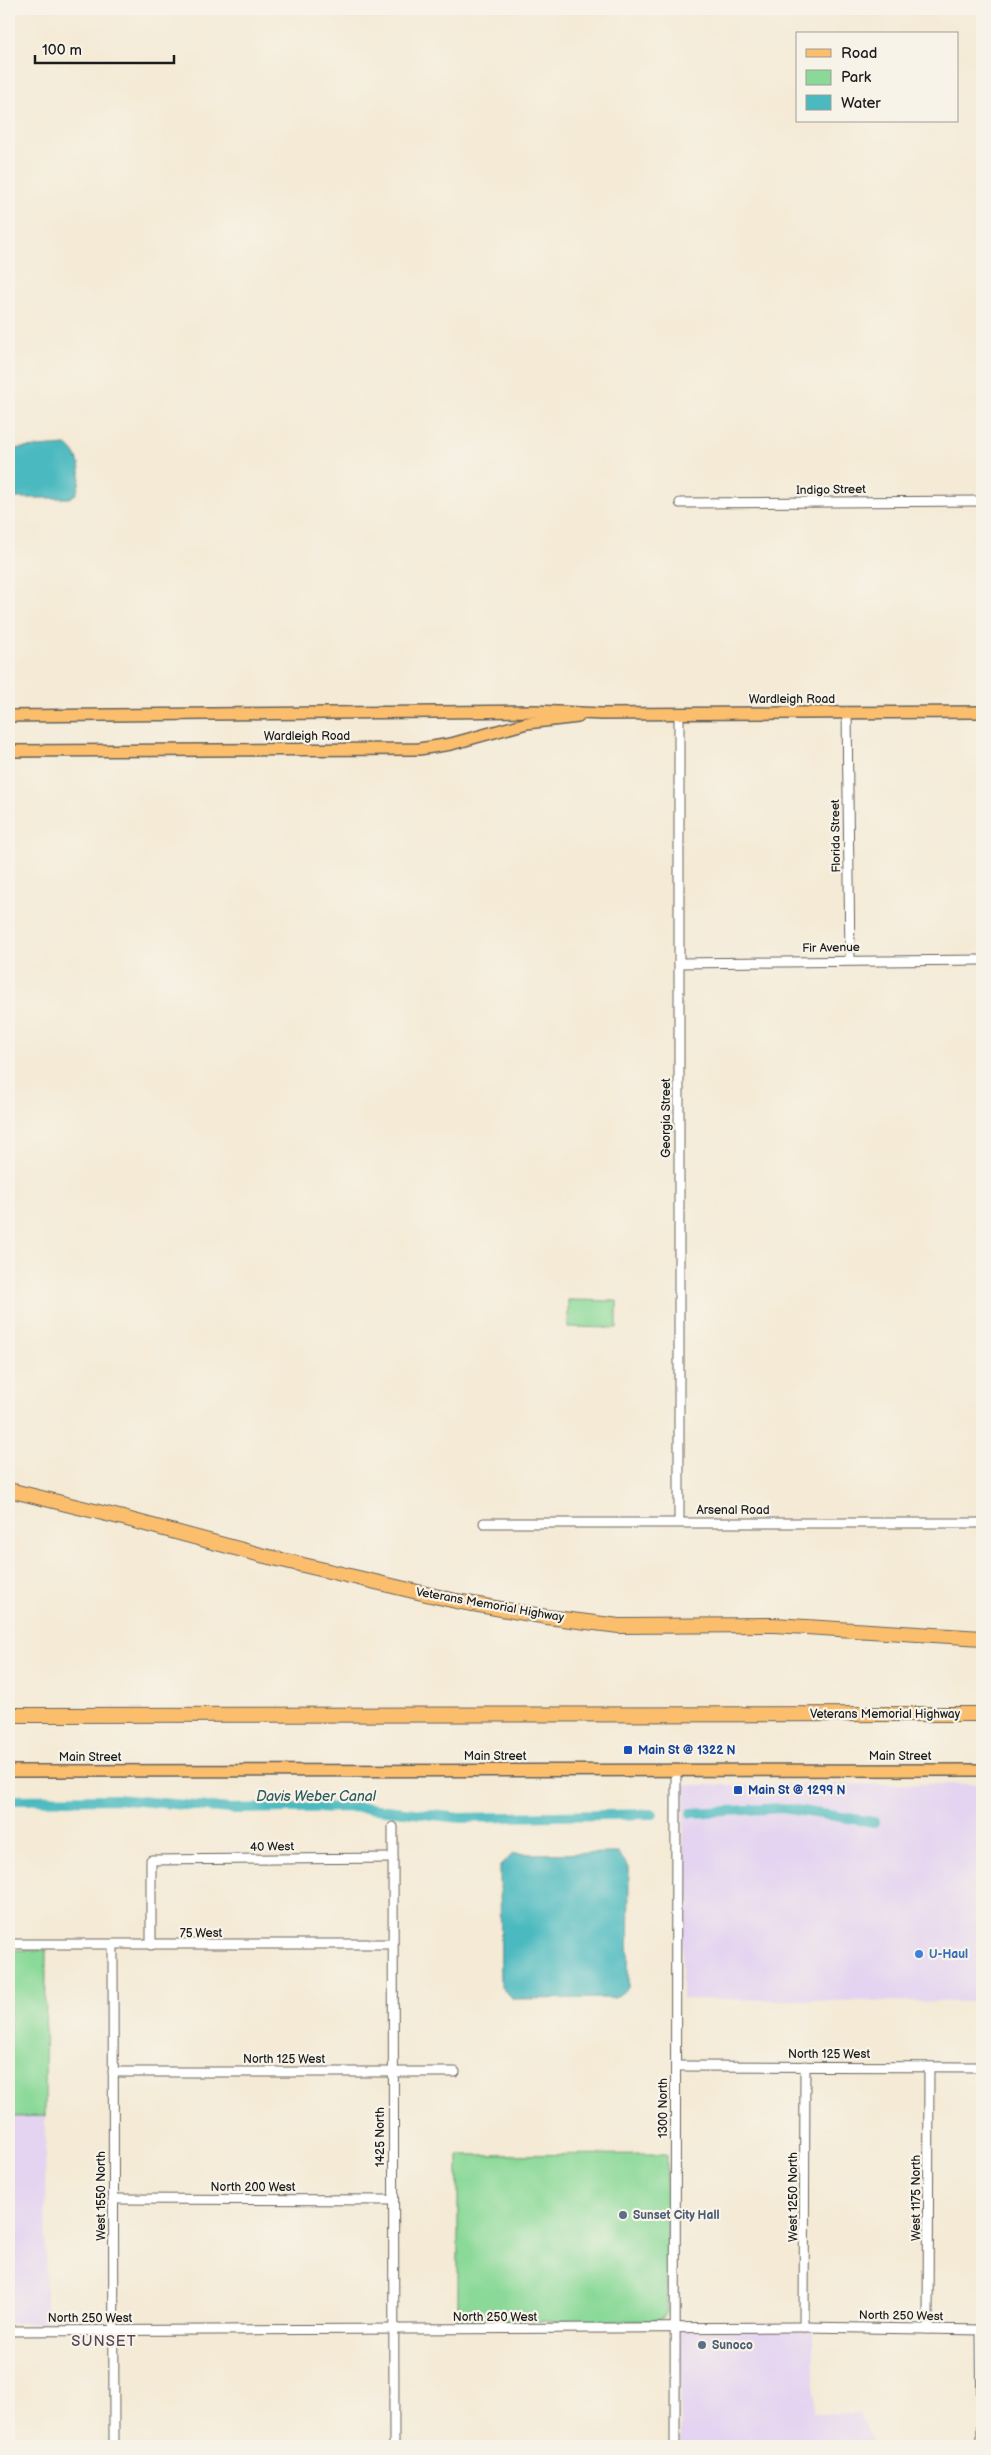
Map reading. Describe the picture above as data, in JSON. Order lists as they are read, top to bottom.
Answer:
{
  "streets": {
    "highway": ["Veterans Memorial Highway"],
    "main road": ["Wardleigh Road", "Main Street"],
    "street": [
      "Indigo Street",
      "Florida Street",
      "Fir Avenue",
      "Georgia Street",
      "Arsenal Road",
      "40 West",
      "75 West",
      "North 125 West",
      "1300 North",
      "1425 North",
      "North 200 West",
      "West 1550 North",
      "West 1250 North",
      "West 1175 North",
      "North 250 West"
    ]
  },
  "crossings": [
    ["Wardleigh Road", "Florida Street"],
    ["Wardleigh Road", "Georgia Street"],
    ["Florida Street", "Fir Avenue"],
    ["Fir Avenue", "Georgia Street"],
    ["Georgia Street", "Arsenal Road"],
    ["Main Street", "1300 North"],
    ["40 West", "75 West"],
    ["40 West", "1425 North"],
    ["75 West", "1425 North"],
    ["75 West", "West 1550 North"],
    ["North 125 West", "1300 North"],
    ["North 125 West", "1425 North"],
    ["North 125 West", "West 1550 North"],
    ["North 125 West", "West 1250 North"],
    ["North 125 West", "West 1175 North"],
    ["1300 North", "North 250 West"],
    ["1425 North", "North 200 West"],
    ["1425 North", "North 250 West"],
    ["North 200 West", "West 1550 North"],
    ["West 1550 North", "North 250 West"],
    ["West 1250 North", "North 250 West"],
    ["West 1175 North", "North 250 West"]
  ],
  "districts": ["SUNSET"],
  "water": ["Davis Weber Canal"],
  "places": {
    "transit": ["Main St @ 1322 N", "Main St @ 1299 N"],
    "other": ["U-Haul", "Sunset City Hall", "Sunoco"]
  },
  "legend": ["Road", "Park", "Water"],
  "scale_bar": "100 m"
}
